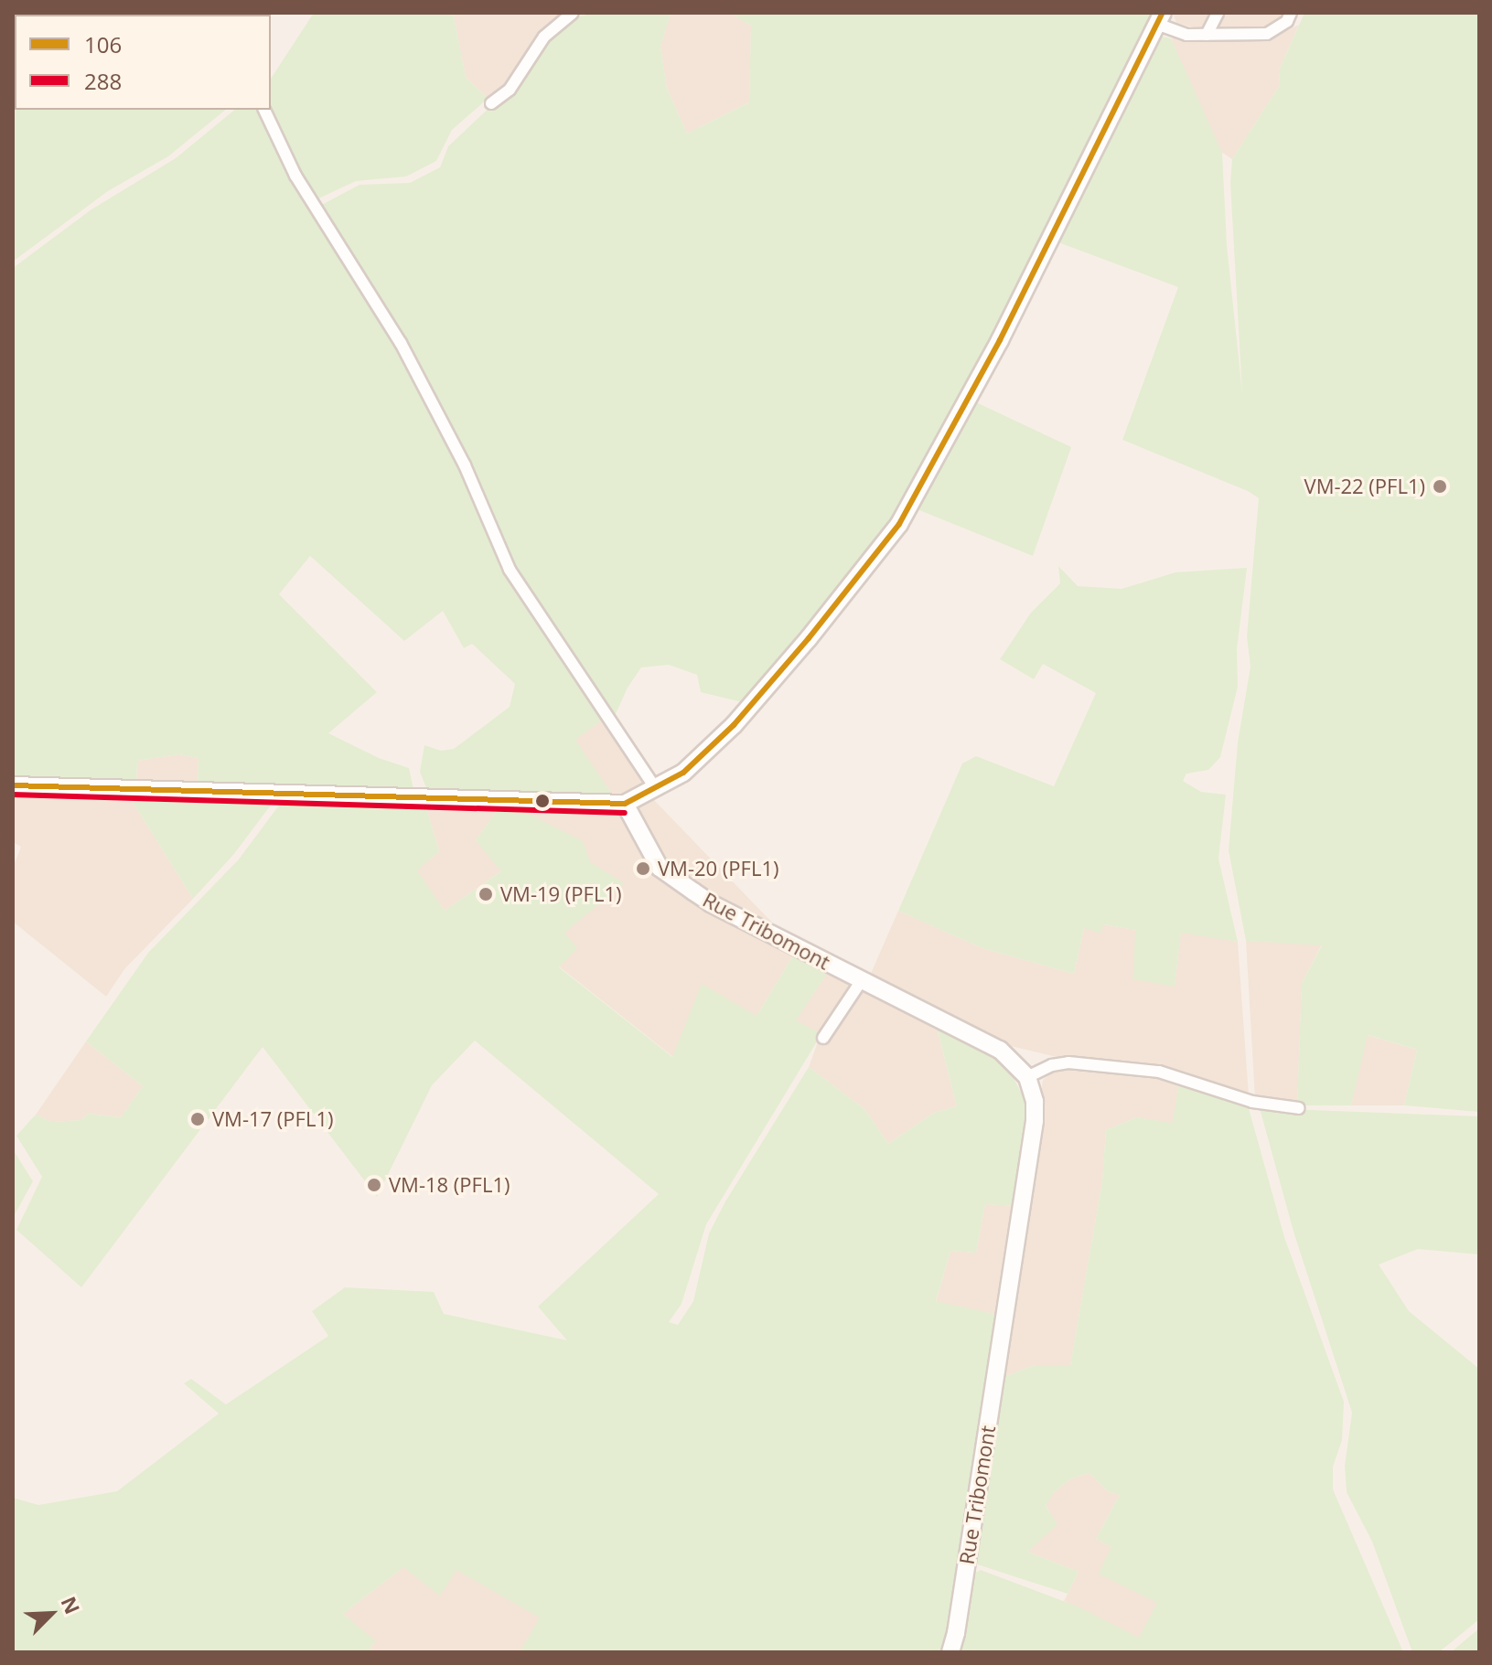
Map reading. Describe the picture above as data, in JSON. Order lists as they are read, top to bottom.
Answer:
{
  "streets": {
    "street": ["Rue Tribomont"]
  },
  "places": [
    "VM-22 (PFL1)",
    "VM-20 (PFL1)",
    "VM-19 (PFL1)",
    "VM-17 (PFL1)",
    "VM-18 (PFL1)"
  ],
  "lines": ["transit line 106", "transit line 288"],
  "legend": ["106", "288"],
  "north": "top right"
}
